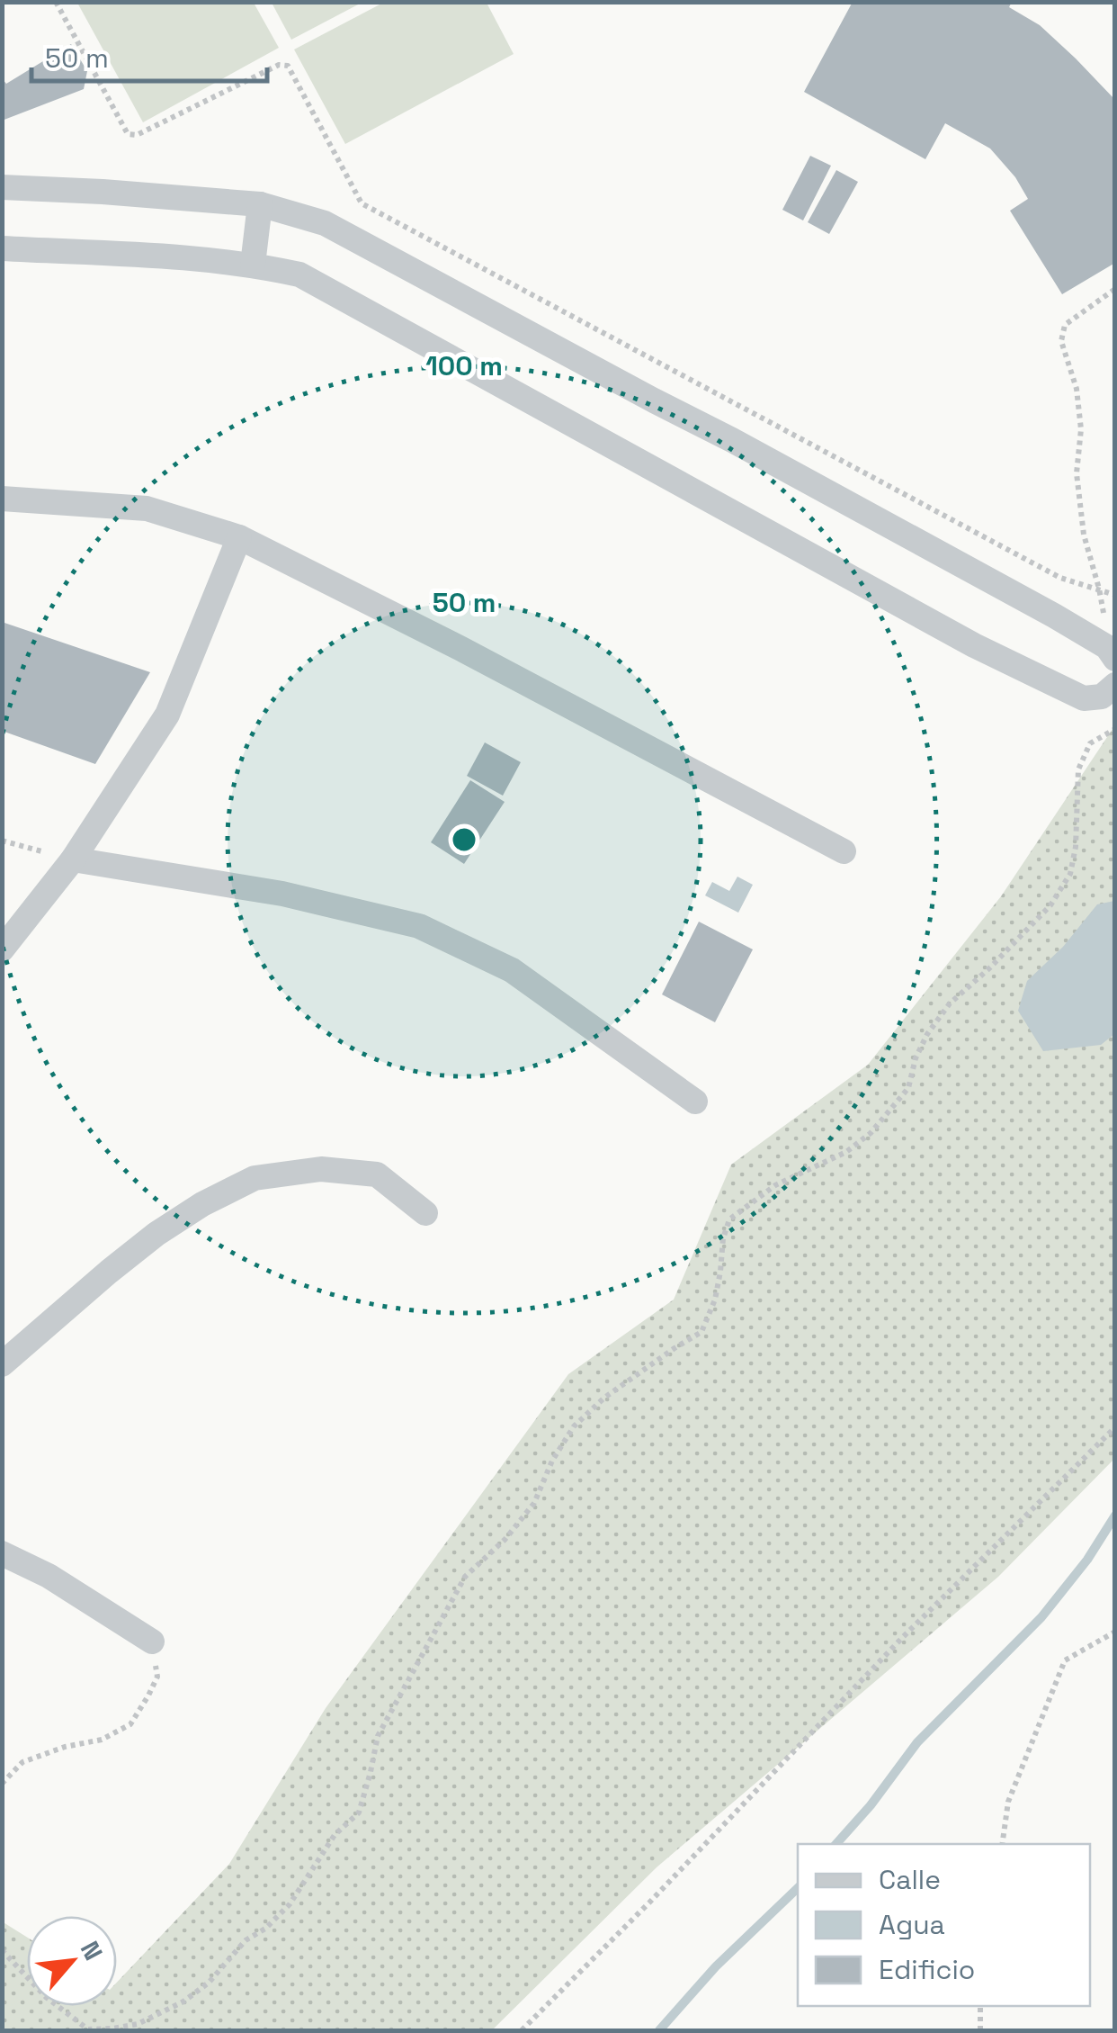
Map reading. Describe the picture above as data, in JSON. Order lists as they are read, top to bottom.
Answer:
{
  "legend": ["Calle", "Agua", "Edificio"],
  "scale_bar": "50 m",
  "north": "top right",
  "rings": ["100 m", "50 m"]
}
